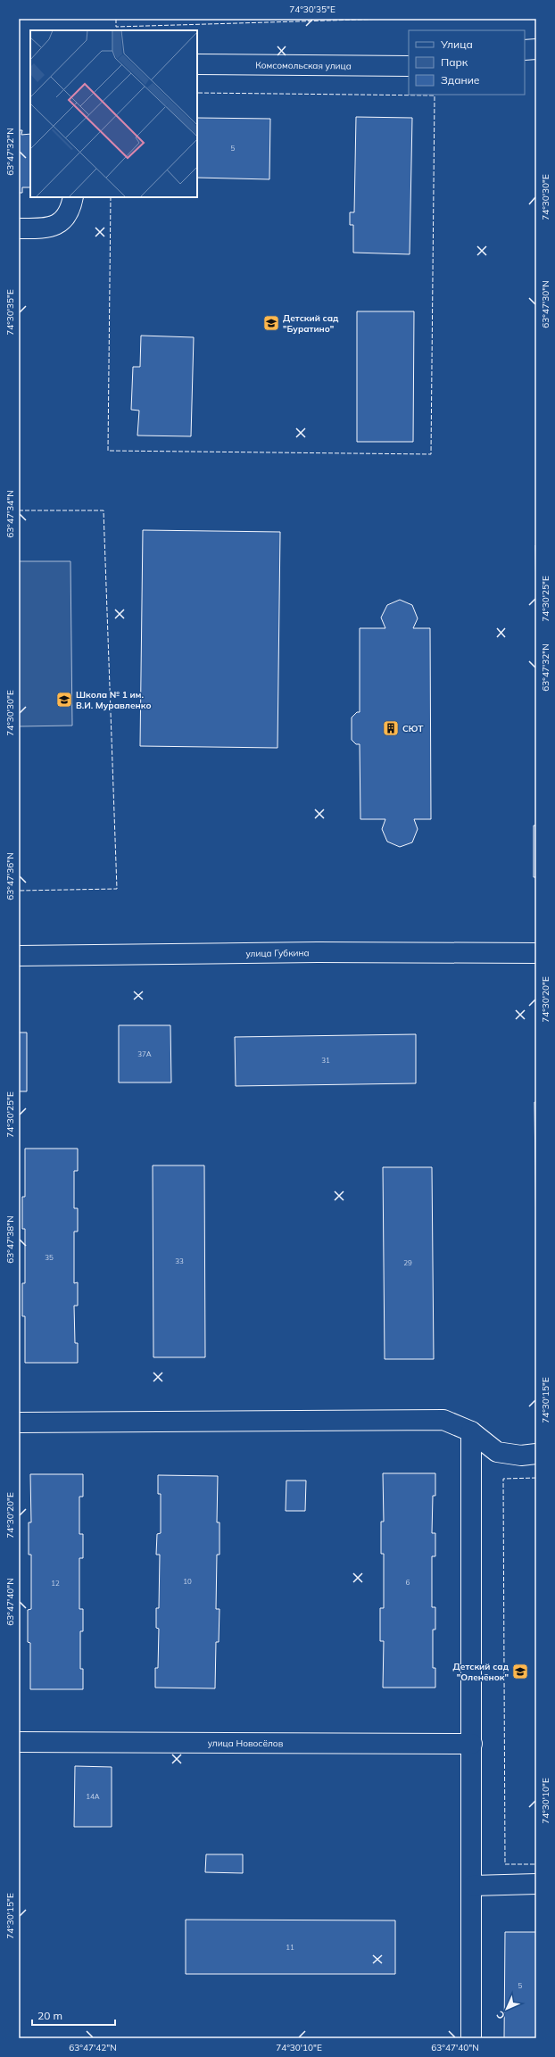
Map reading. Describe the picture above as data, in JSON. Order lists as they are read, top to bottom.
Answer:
{
  "streets": {
    "street": ["Комсомольская улица", "улица Губкина", "улица Новосёлов"]
  },
  "places": {
    "school or university": ["Детский сад \"Буратино\"", "Школа № 1 им. В.И. Муравленко", "Детский сад \"Оленёнок\""],
    "building": ["СЮТ"]
  },
  "house_numbers": [
    "5",
    "37А",
    "31",
    "35",
    "33",
    "29",
    "10",
    "6",
    "12",
    "14А",
    "11",
    "5"
  ],
  "legend": ["Улица", "Парк", "Здание"],
  "scale_bar": "20 m",
  "north": "bottom left",
  "coordinates": [
    "74°30'35\"E",
    "63°47'32\"N",
    "74°30'30\"E",
    "63°47'30\"N",
    "63°47'34\"N",
    "74°30'25\"E",
    "63°47'36\"N",
    "74°30'20\"E",
    "63°47'38\"N",
    "74°30'15\"E",
    "63°47'40\"N",
    "74°30'10\"E",
    "63°47'42\"N"
  ]
}
